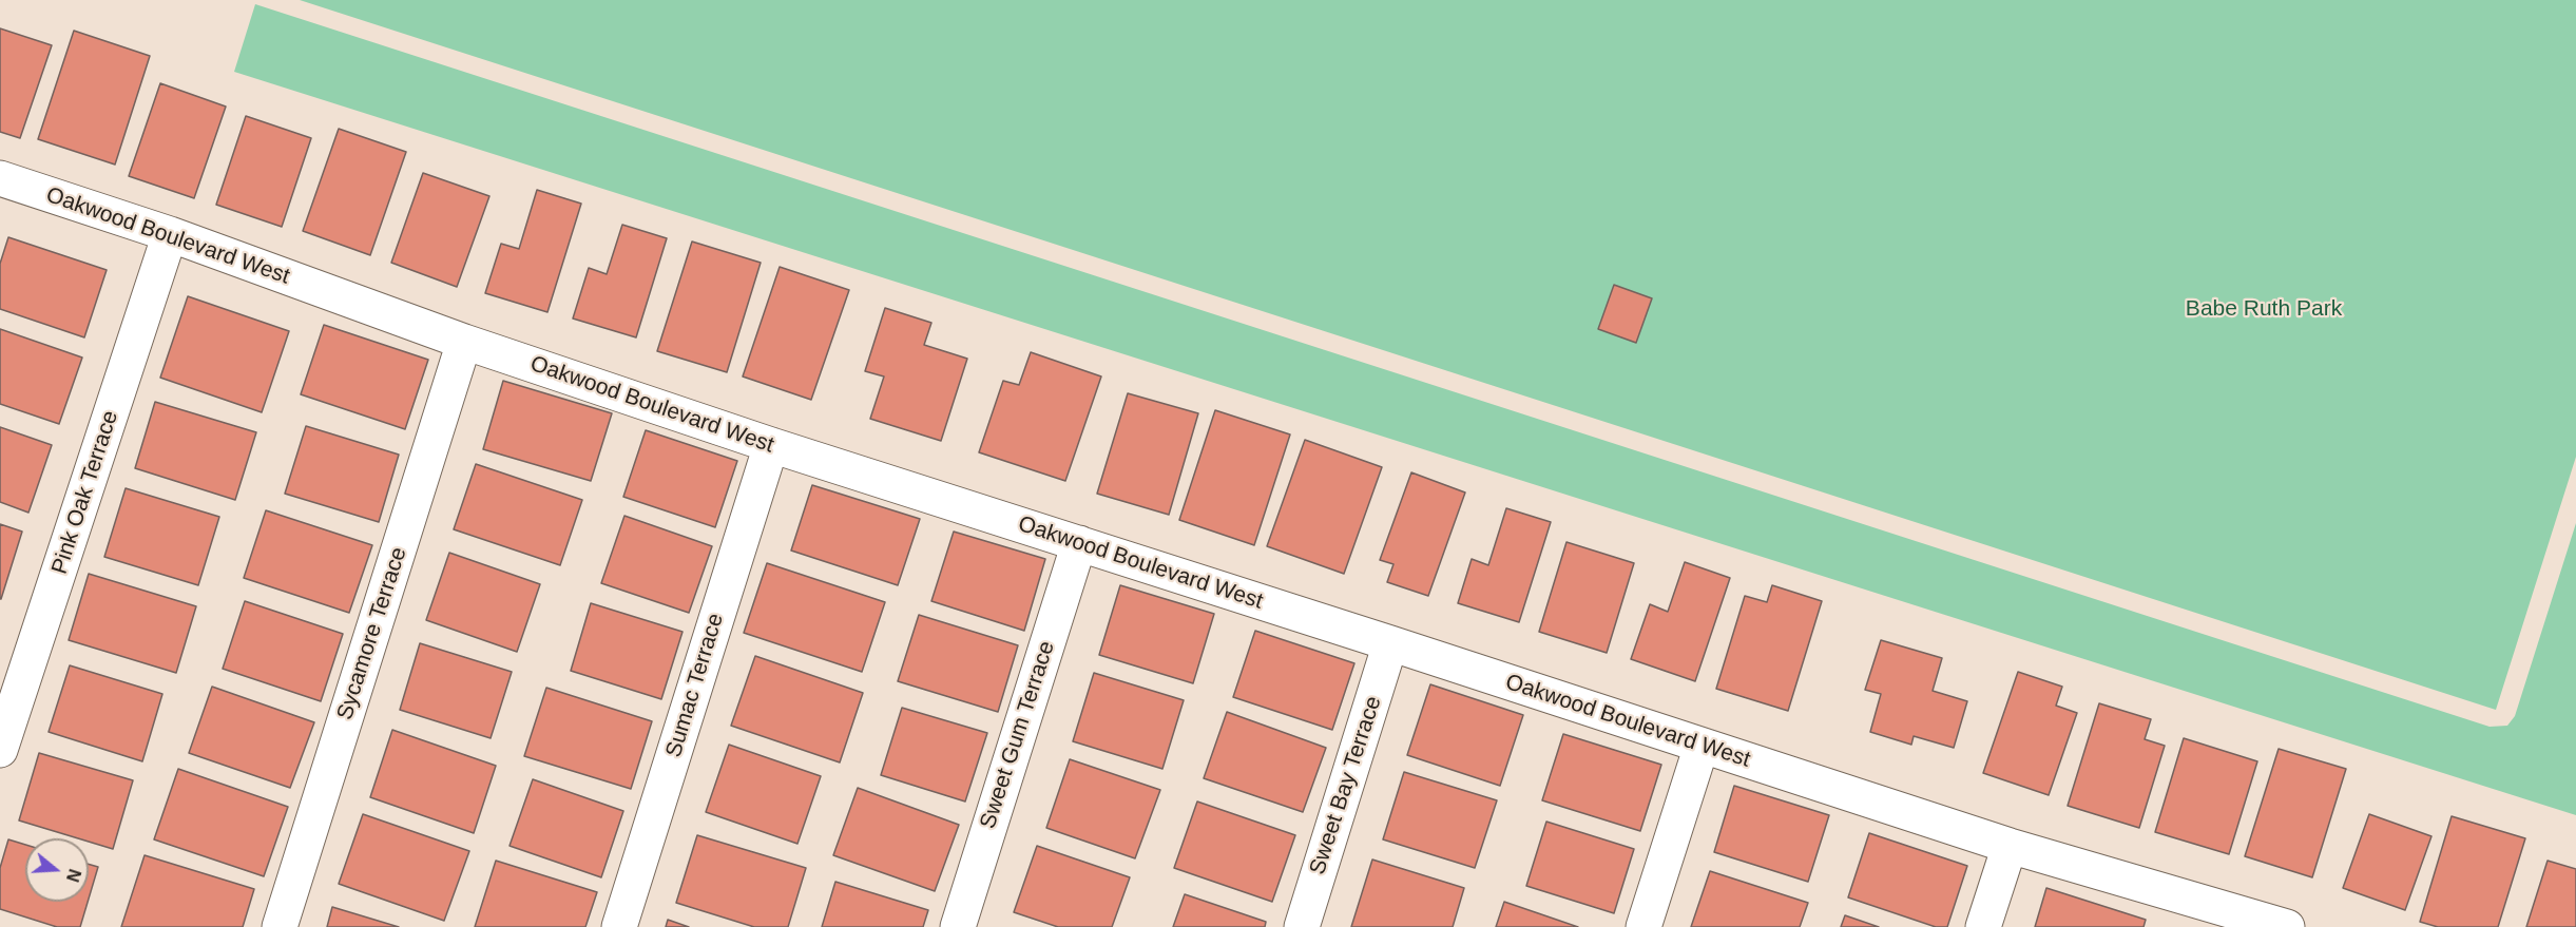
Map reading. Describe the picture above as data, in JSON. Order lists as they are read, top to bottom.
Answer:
{
  "streets": {
    "street": [
      "Oakwood Boulevard West",
      "Pink Oak Terrace",
      "Sycamore Terrace",
      "Sumac Terrace",
      "Sweet Gum Terrace",
      "Sweet Bay Terrace"
    ]
  },
  "crossings": [
    ["Oakwood Boulevard West", "Pink Oak Terrace"],
    ["Oakwood Boulevard West", "Sycamore Terrace"],
    ["Oakwood Boulevard West", "Sumac Terrace"],
    ["Oakwood Boulevard West", "Sweet Gum Terrace"],
    ["Oakwood Boulevard West", "Sweet Bay Terrace"]
  ],
  "parks": ["Babe Ruth Park"],
  "north": "right"
}
